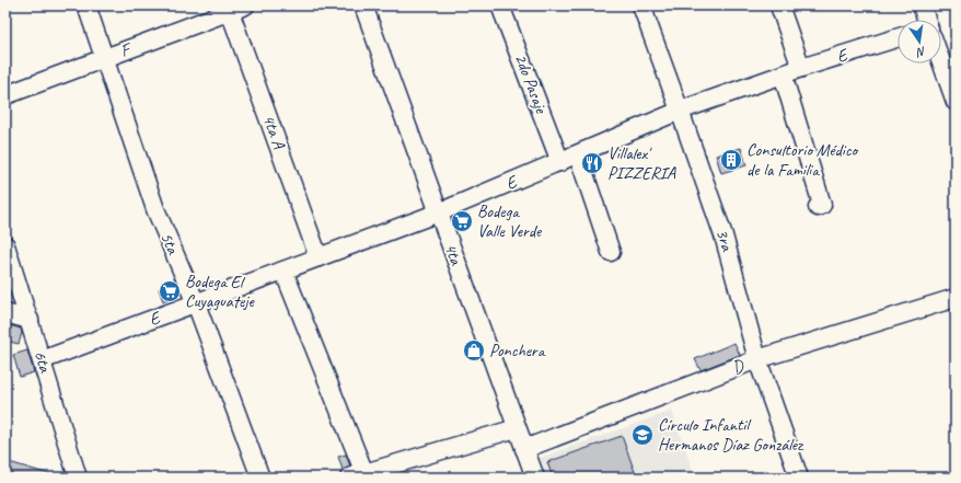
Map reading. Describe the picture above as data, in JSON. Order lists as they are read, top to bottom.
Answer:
{
  "streets": {
    "street": [
      "F",
      "E",
      "2do Pasaje",
      "4ta A",
      "3ra",
      "5ta",
      "4ta",
      "6ta",
      "D"
    ]
  },
  "crossings": [
    ["F", "4ta A"],
    ["F", "5ta"],
    ["E", "2do Pasaje"],
    ["E", "4ta A"],
    ["E", "3ra"],
    ["E", "5ta"],
    ["E", "4ta"],
    ["E", "6ta"],
    ["3ra", "D"],
    ["4ta", "D"]
  ],
  "places": {
    "building": ["Consultorio Médico de la Familia"],
    "restaurant": ["Villalex' PIZZERIA"],
    "supermarket": ["Bodega Valle Verde", "Bodega El Cuyaguateje"],
    "shop": ["Ponchera"],
    "school or university": ["Círculo Infantil Hermanos Díaz González"]
  },
  "north": "bottom"
}
